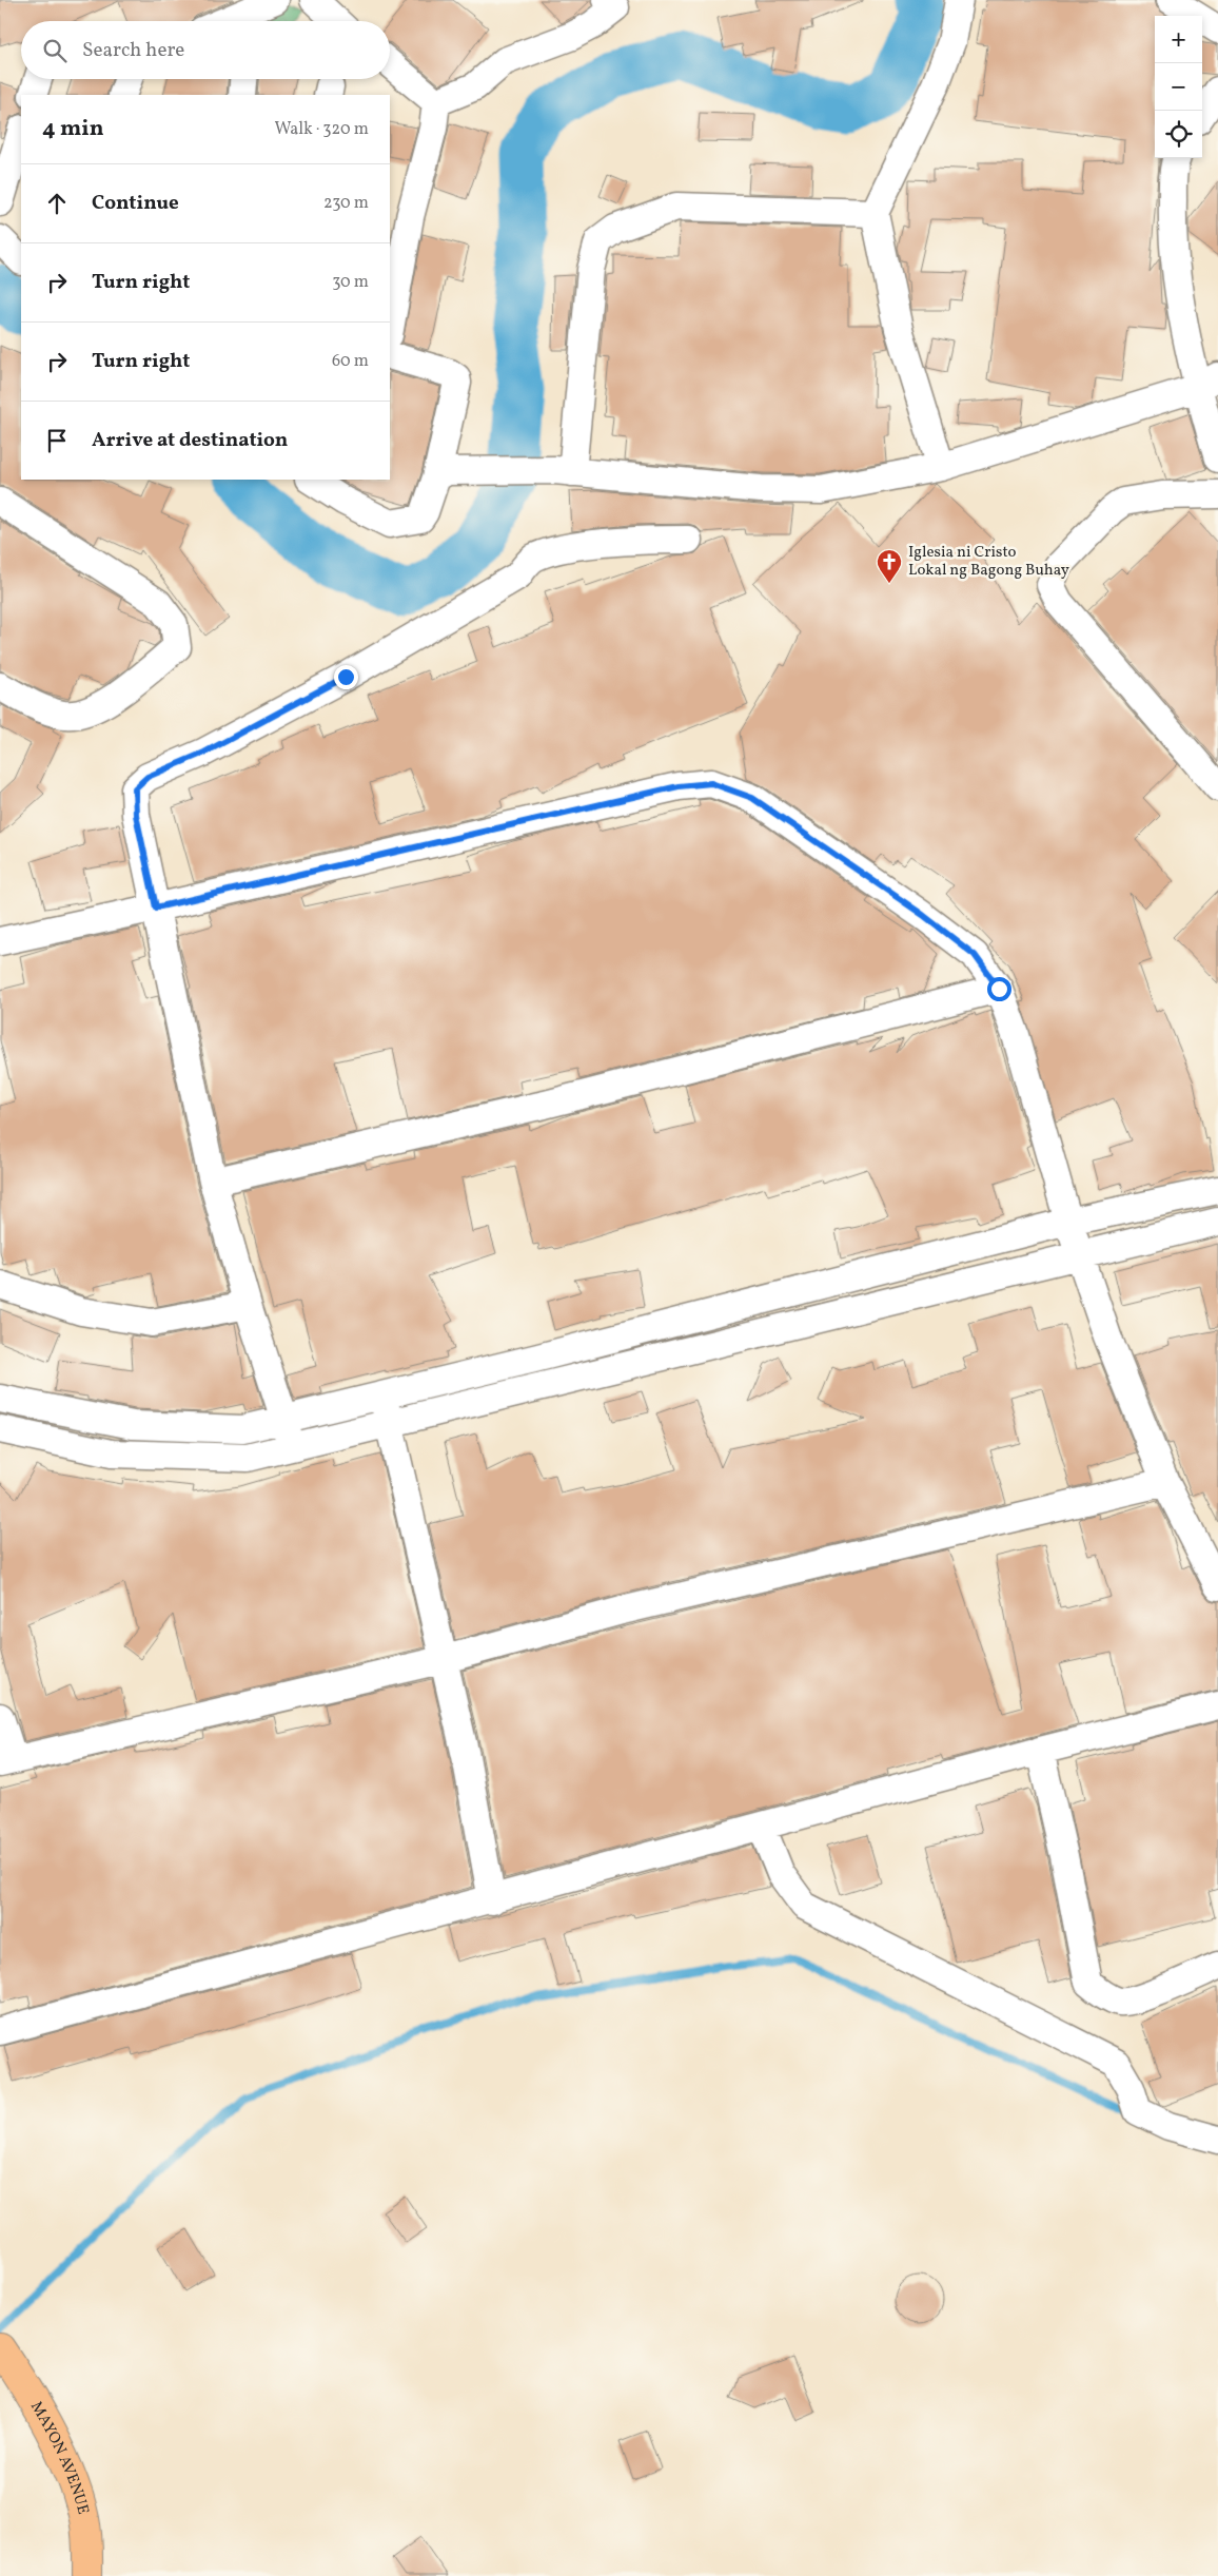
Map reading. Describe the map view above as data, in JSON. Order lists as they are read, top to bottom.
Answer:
{
  "streets": {
    "main road": ["MAYON AVENUE"]
  },
  "places": {
    "church": ["Iglesia ni Cristo Lokal ng Bagong Buhay"]
  },
  "page": {
    "map_buttons": ["+", "−"],
    "search": "Search here",
    "heading": ["4 min", "Walk · 320 m"],
    "list": [
      ["Continue", "230 m"],
      ["Turn right", "30 m"],
      ["Turn right", "60 m"],
      "Arrive at destination"
    ]
  }
}
